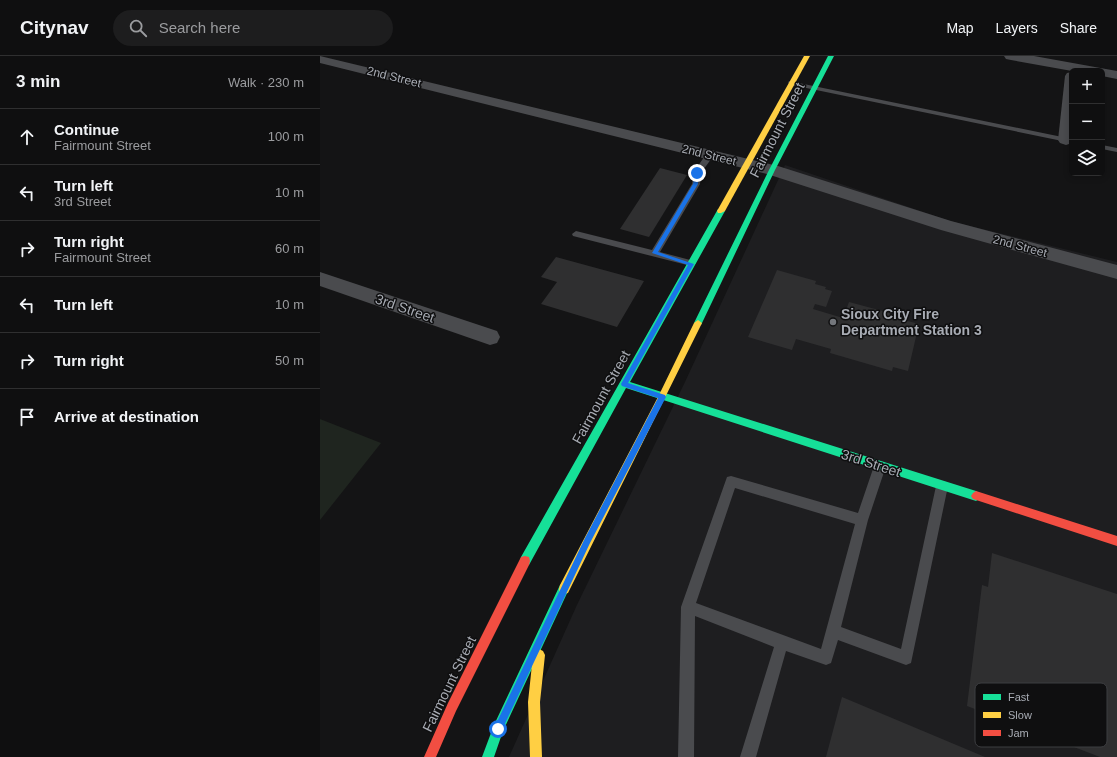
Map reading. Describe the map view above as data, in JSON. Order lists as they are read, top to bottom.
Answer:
{
  "streets": {
    "main road": ["Fairmount Street", "3rd Street"],
    "street": ["2nd Street"]
  },
  "crossings": [
    ["2nd Street", "Fairmount Street"],
    ["Fairmount Street", "3rd Street"]
  ],
  "places": ["Sioux City Fire Department Station 3"],
  "legend": ["Fast", "Slow", "Jam"],
  "page": {
    "header": "Citynav",
    "search": "Search here",
    "nav": ["Map", "Layers", "Share"],
    "heading": ["3 min", "Walk · 230 m"],
    "map_buttons": ["+", "−"],
    "list": [
      ["Continue", "Fairmount Street", "100 m"],
      ["Turn left", "3rd Street", "10 m"],
      ["Turn right", "Fairmount Street", "60 m"],
      ["Turn left", "10 m"],
      ["Turn right", "50 m"],
      "Arrive at destination"
    ]
  }
}
